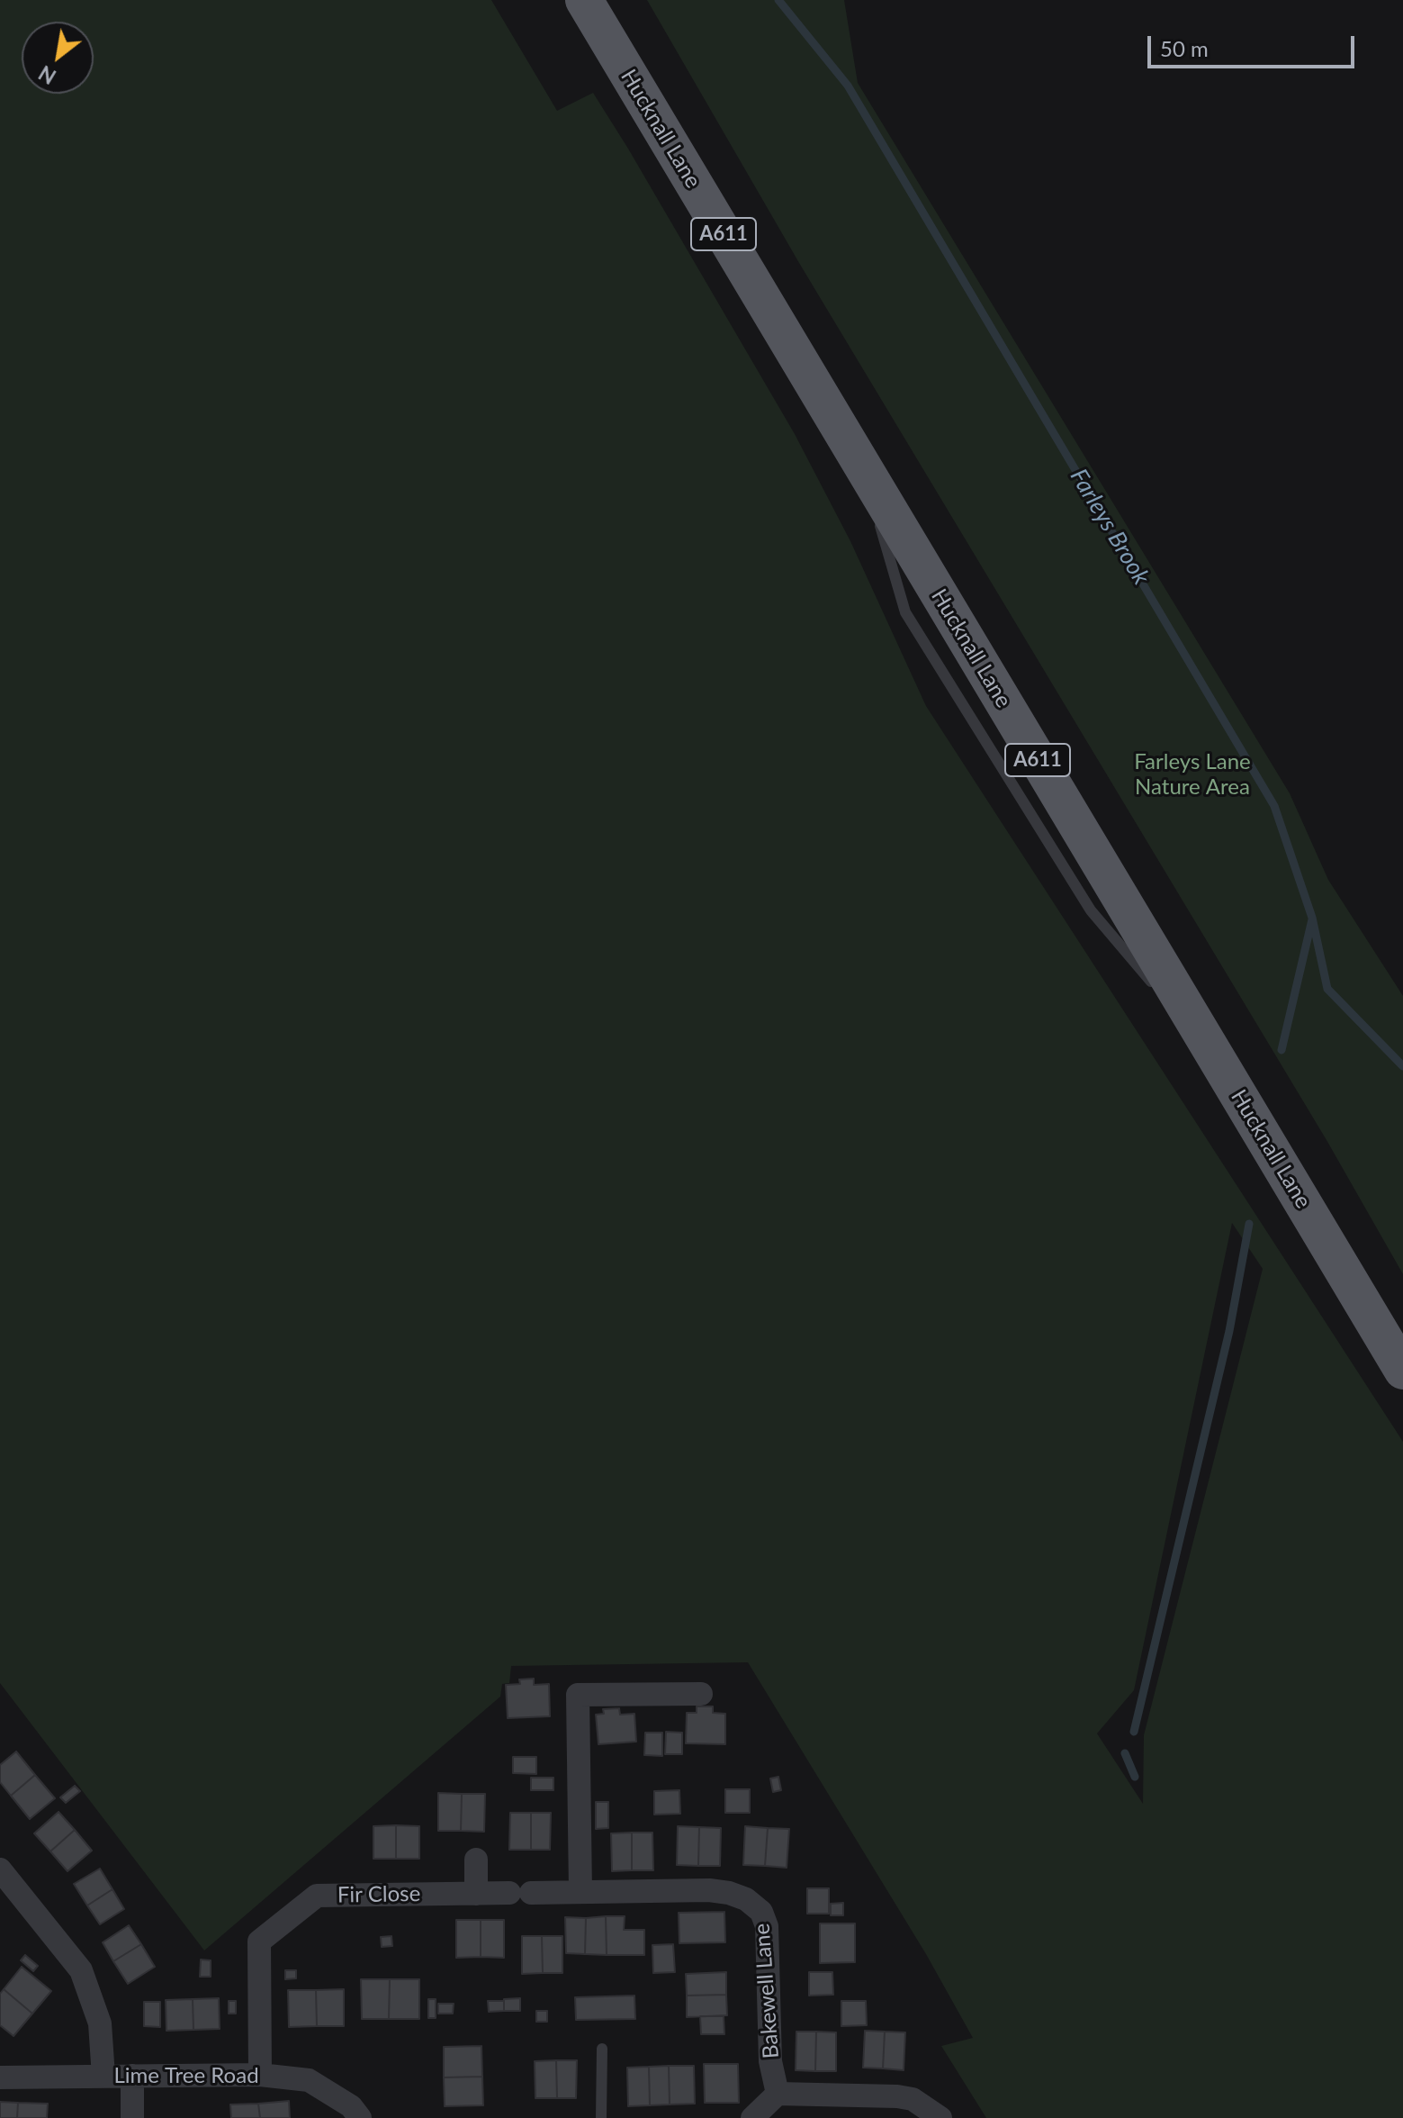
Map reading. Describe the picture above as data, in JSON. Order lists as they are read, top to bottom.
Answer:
{
  "streets": {
    "main road": ["Hucknall Lane", "A611"],
    "street": ["Fir Close", "Bakewell Lane", "Lime Tree Road"]
  },
  "crossings": [
    ["Fir Close", "Bakewell Lane"],
    ["Fir Close", "Lime Tree Road"]
  ],
  "water": ["Farleys Brook"],
  "parks": ["Farleys Lane Nature Area"],
  "scale_bar": "50 m",
  "north": "bottom left"
}
